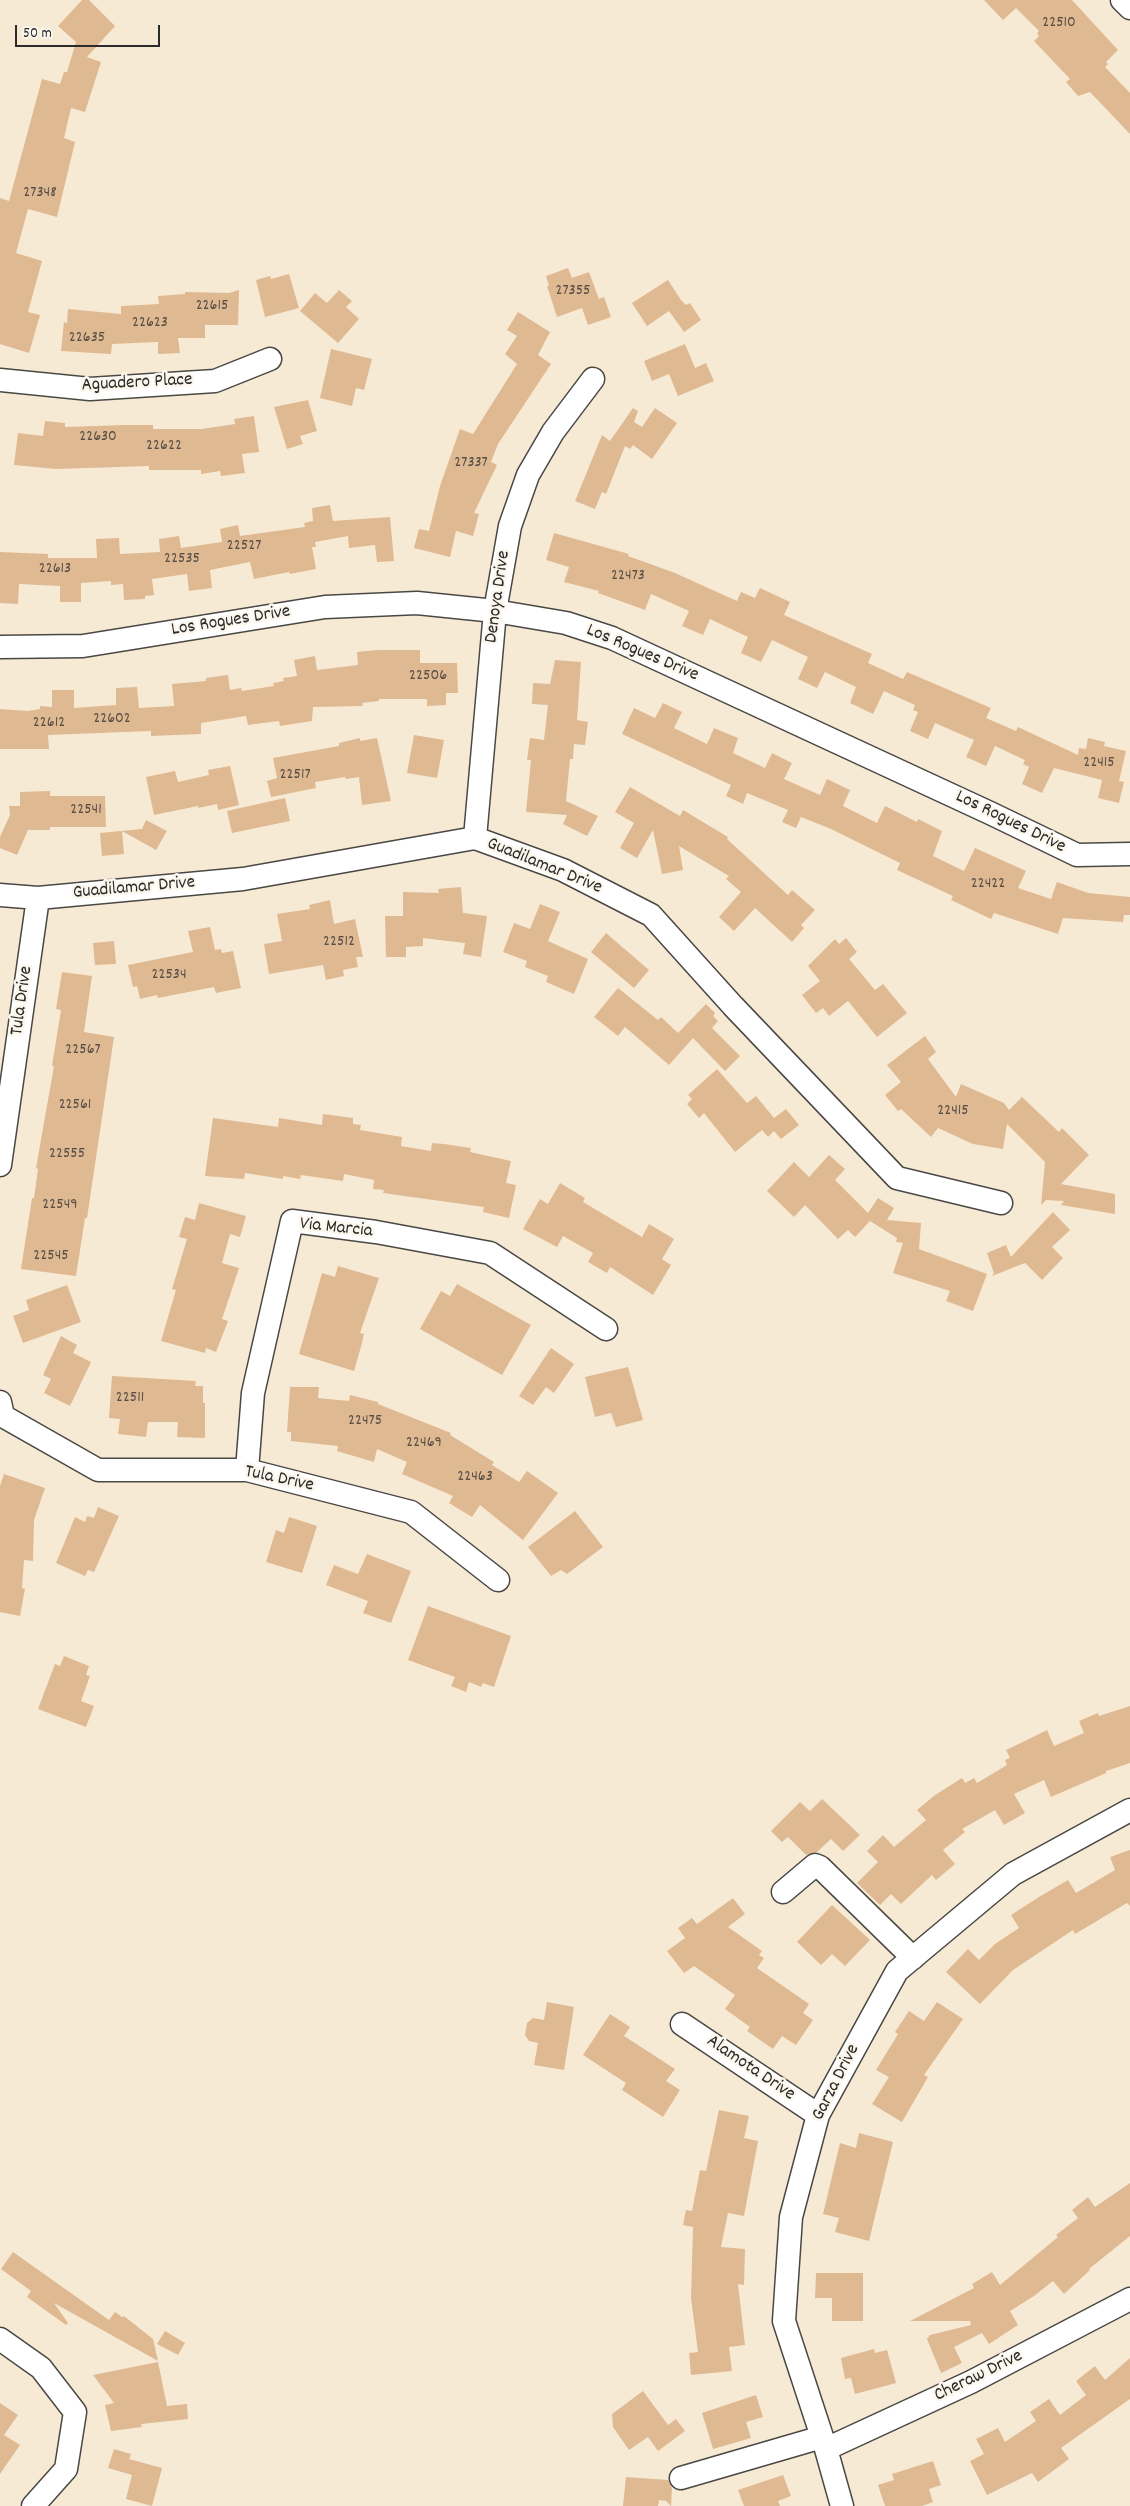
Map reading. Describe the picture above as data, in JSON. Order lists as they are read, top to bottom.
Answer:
{
  "streets": {
    "street": [
      "Aguadero Place",
      "Denoya Drive",
      "Los Rogues Drive",
      "Guadilamar Drive",
      "Tula Drive",
      "Via Marcia",
      "Alamota Drive",
      "Garza Drive",
      "Cheraw Drive"
    ]
  },
  "crossings": [
    ["Denoya Drive", "Los Rogues Drive"],
    ["Denoya Drive", "Guadilamar Drive"],
    ["Guadilamar Drive", "Tula Drive"],
    ["Tula Drive", "Via Marcia"],
    ["Alamota Drive", "Garza Drive"],
    ["Garza Drive", "Cheraw Drive"]
  ],
  "house_numbers": [
    "22510",
    "27348",
    "27355",
    "22615",
    "22623",
    "22635",
    "22630",
    "22622",
    "27337",
    "22527",
    "22535",
    "22613",
    "22473",
    "22506",
    "22602",
    "22612",
    "22415",
    "22517",
    "22541",
    "22422",
    "22512",
    "22534",
    "22567",
    "22561",
    "22415",
    "22555",
    "22549",
    "22545",
    "22511",
    "22475",
    "22469",
    "22463"
  ],
  "scale_bar": "50 m"
}
